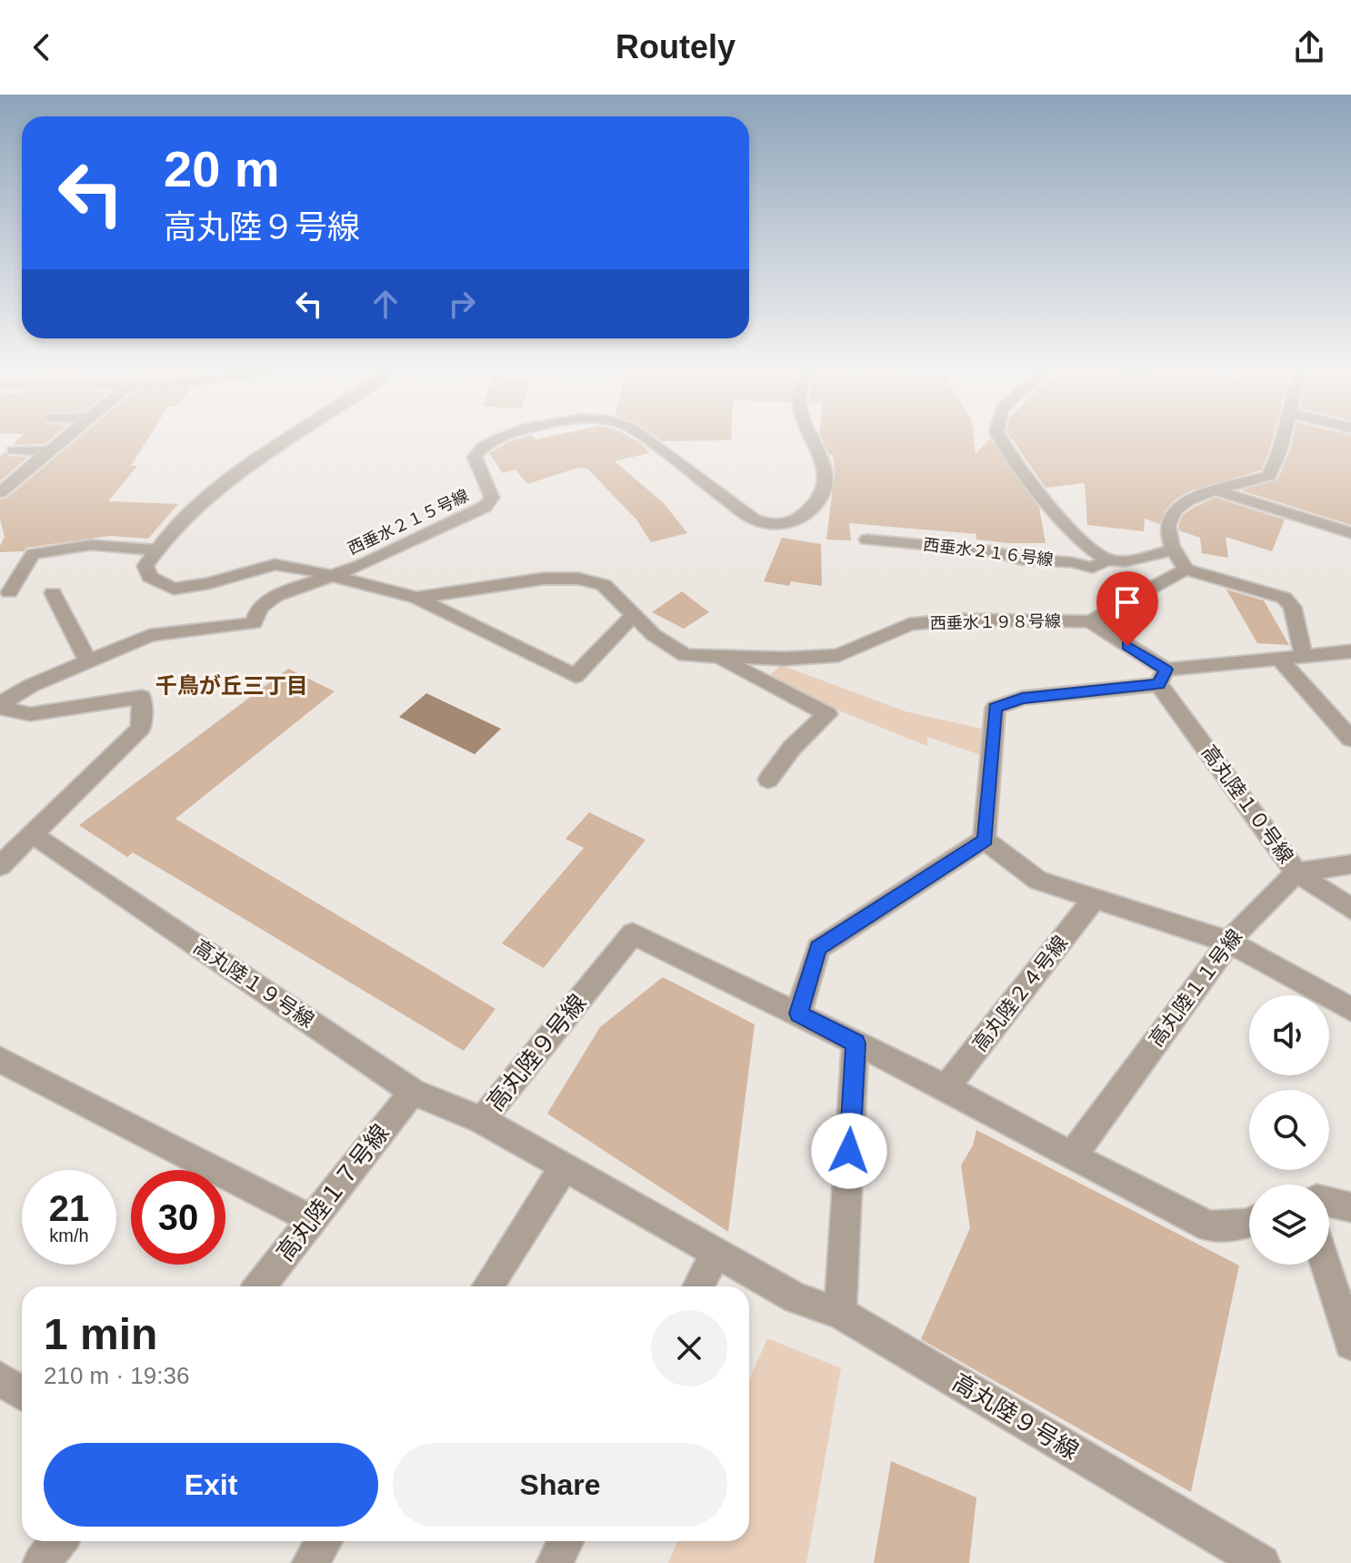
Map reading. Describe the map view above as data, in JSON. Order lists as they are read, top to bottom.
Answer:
{
  "streets": {
    "street": [
      "西垂水２１５号線",
      "西垂水２１６号線",
      "西垂水１９８号線",
      "高丸陸１０号線",
      "高丸陸１９号線",
      "高丸陸１１号線",
      "高丸陸２４号線",
      "高丸陸９号線",
      "高丸陸１７号線"
    ]
  },
  "crossings": [
    ["西垂水２１５号線", "西垂水１９８号線"],
    ["高丸陸１０号線", "高丸陸１１号線"],
    ["高丸陸１９号線", "高丸陸９号線"],
    ["高丸陸１９号線", "高丸陸１７号線"],
    ["高丸陸１１号線", "高丸陸９号線"],
    ["高丸陸２４号線", "高丸陸９号線"]
  ],
  "districts": ["千鳥が丘三丁目"],
  "page": {
    "header": "Routely",
    "turn": ["20 m", "高丸陸９号線"],
    "speed": "21 km/h",
    "limit": "30",
    "heading": ["1 min", "210 m · 19:36"],
    "buttons": ["Exit", "Share"]
  }
}
